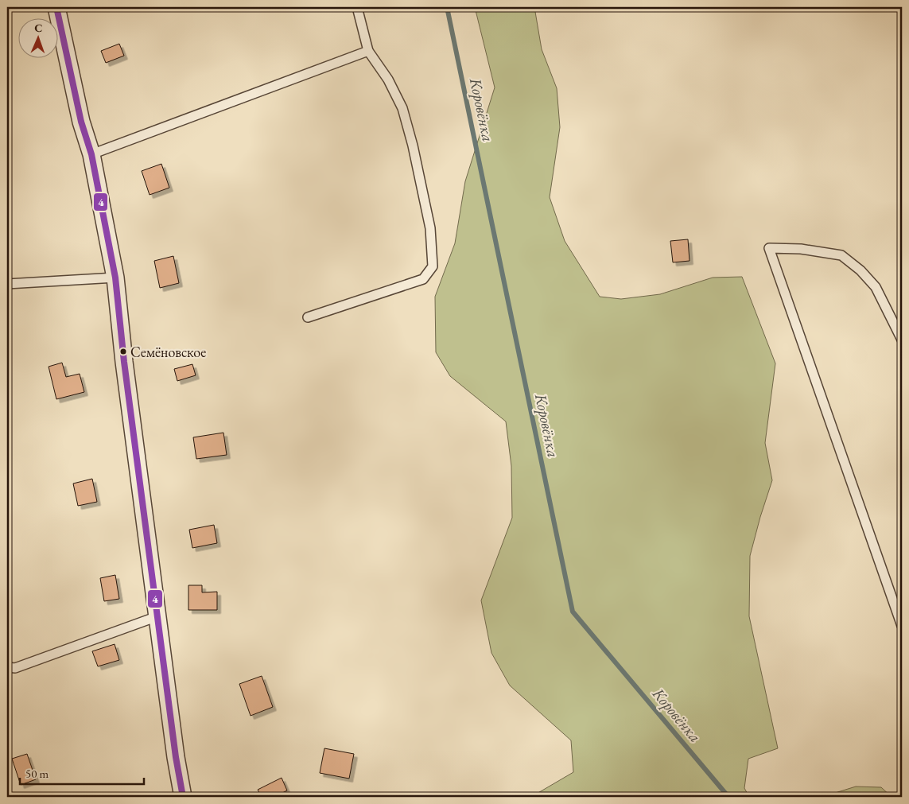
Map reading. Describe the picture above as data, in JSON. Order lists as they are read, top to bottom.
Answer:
{
  "water": ["Коровёнка"],
  "places": ["Семёновское"],
  "lines": ["transit line 4"],
  "scale_bar": "50 m",
  "north": "top"
}
